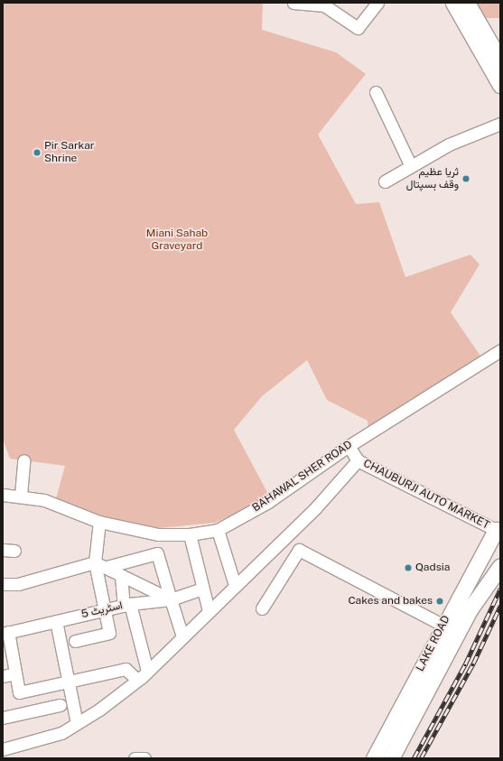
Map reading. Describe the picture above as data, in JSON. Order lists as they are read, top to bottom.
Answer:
{
  "streets": {
    "main road": ["LAKE ROAD"],
    "street": ["BAHAWAL SHER ROAD", "CHAUBURJI AUTO MARKET", "اسٹریٹ 5"]
  },
  "crossings": [
    ["CHAUBURJI AUTO MARKET", "LAKE ROAD"]
  ],
  "parks": ["Miani Sahab Graveyard"],
  "places": [
    "Pir Sarkar Shrine",
    "ثریا عظیم وقف ہسپتال",
    "Qadsia",
    "Cakes and bakes"
  ]
}
